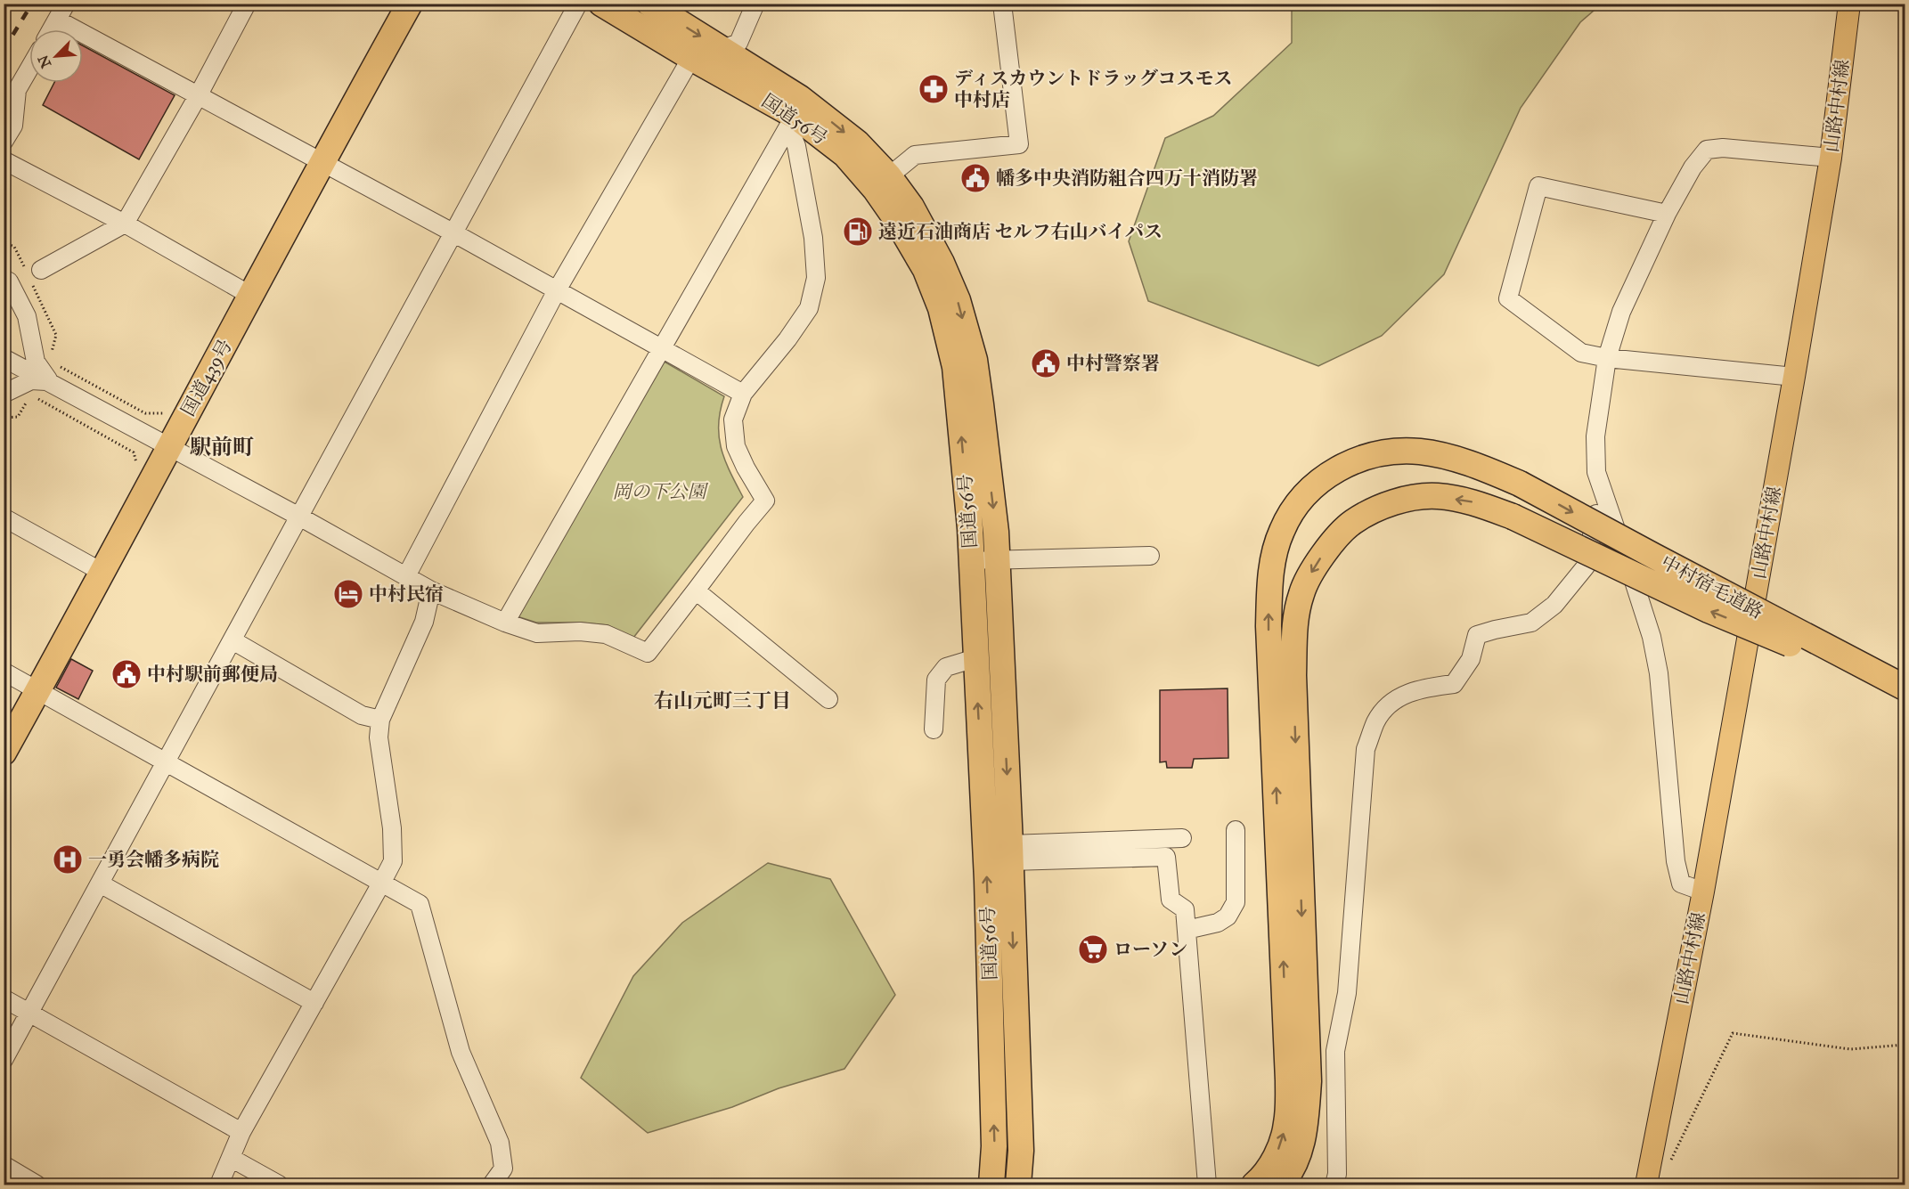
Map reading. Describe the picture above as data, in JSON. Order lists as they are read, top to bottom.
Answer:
{
  "streets": {
    "highway": ["国道56号", "国道439号", "中村宿毛道路"],
    "main road": ["山路中村線"]
  },
  "districts": ["駅前町", "右山元町三丁目"],
  "parks": ["岡の下公園"],
  "places": {
    "pharmacy": ["ディスカウントドラッグコスモス 中村店"],
    "public building": ["幡多中央消防組合四万十消防署", "中村警察署", "中村駅前郵便局"],
    "fuel station": ["遠近石油商店 セルフ右山バイパス"],
    "hotel": ["中村民宿"],
    "hospital": ["一勇会幡多病院"],
    "supermarket": ["ローソン"]
  },
  "north": "bottom left"
}
